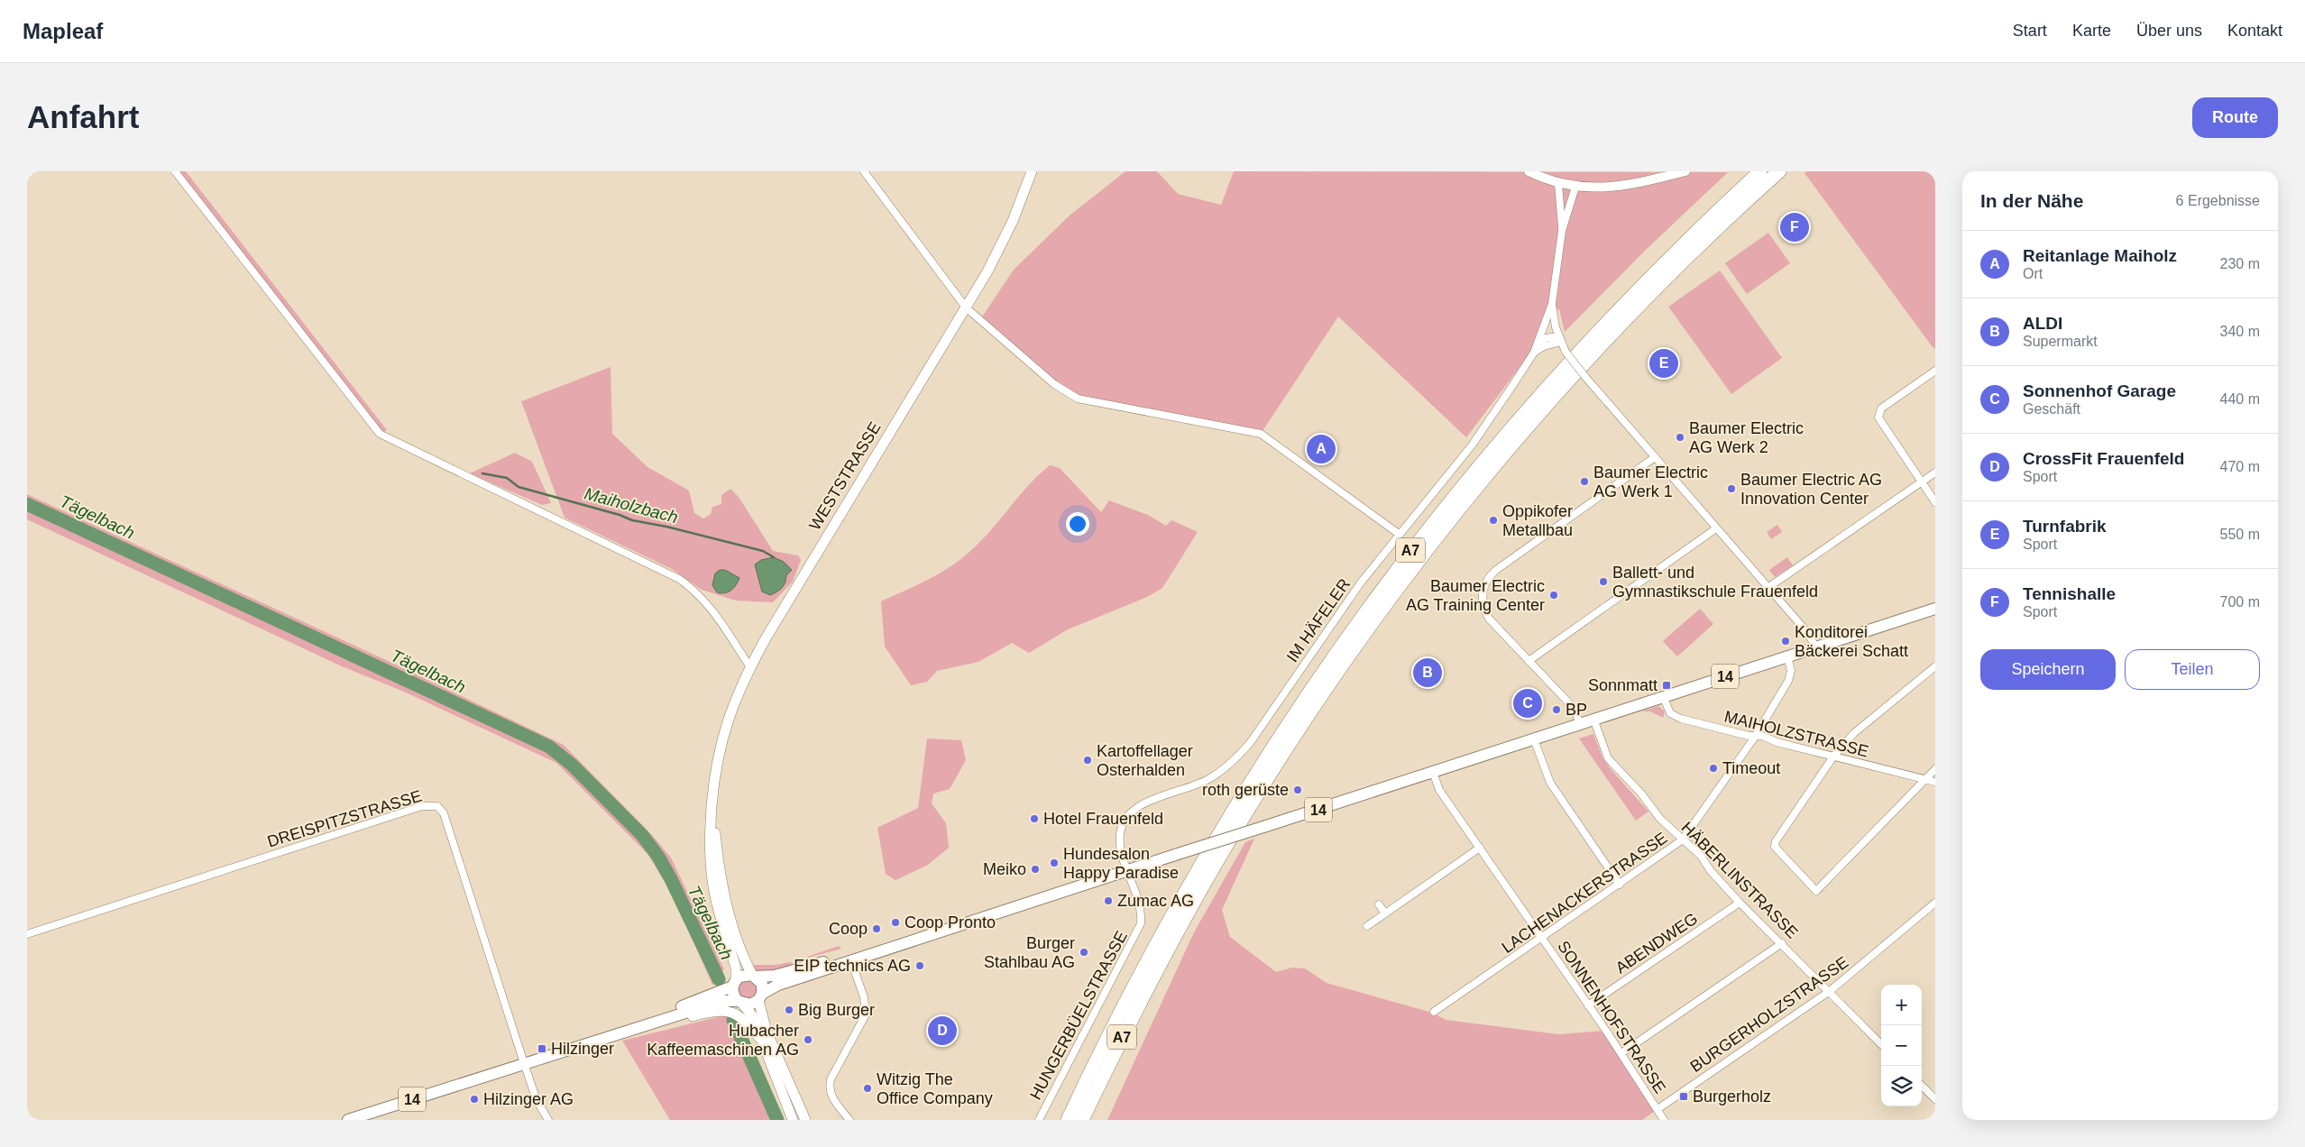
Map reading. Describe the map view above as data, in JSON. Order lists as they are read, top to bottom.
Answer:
{
  "streets": {
    "highway": ["A7"],
    "main road": ["WESTSTRASSE", "14"],
    "street": [
      "IM HÄFELER",
      "MAIHOLZSTRASSE",
      "DREISPITZSTRASSE",
      "HÄBERLINSTRASSE",
      "LACHENACKERSTRASSE",
      "ABENDWEG",
      "BURGERHOLZSTRASSE",
      "HUNGERBÜELSTRASSE",
      "SONNENHOFSTRASSE"
    ]
  },
  "crossings": [
    ["WESTSTRASSE", "14"],
    ["IM HÄFELER", "14"],
    ["IM HÄFELER", "HUNGERBÜELSTRASSE"],
    ["14", "MAIHOLZSTRASSE"],
    ["14", "DREISPITZSTRASSE"],
    ["14", "HÄBERLINSTRASSE"],
    ["14", "LACHENACKERSTRASSE"],
    ["14", "HUNGERBÜELSTRASSE"],
    ["14", "SONNENHOFSTRASSE"],
    ["MAIHOLZSTRASSE", "LACHENACKERSTRASSE"],
    ["HÄBERLINSTRASSE", "LACHENACKERSTRASSE"],
    ["HÄBERLINSTRASSE", "ABENDWEG"],
    ["HÄBERLINSTRASSE", "BURGERHOLZSTRASSE"],
    ["LACHENACKERSTRASSE", "SONNENHOFSTRASSE"],
    ["ABENDWEG", "SONNENHOFSTRASSE"],
    ["BURGERHOLZSTRASSE", "SONNENHOFSTRASSE"]
  ],
  "water": ["Maiholzbach", "Tägelbach"],
  "places": {
    "other": [
      "Baumer Electric AG Werk 2",
      "Baumer Electric AG Werk 1",
      "Baumer Electric AG Innovation Center",
      "Oppikofer Metallbau",
      "Ballett- und Gymnastikschule Frauenfeld",
      "Baumer Electric AG Training Center",
      "Konditorei Bäckerei Schatt",
      "BP",
      "Kartoffellager Osterhalden",
      "Timeout",
      "roth gerüste",
      "Hotel Frauenfeld",
      "Hundesalon Happy Paradise",
      "Meiko",
      "Zumac AG",
      "Coop Pronto",
      "Coop",
      "Burger Stahlbau AG",
      "EIP technics AG",
      "Big Burger",
      "Hubacher Kaffeemaschinen AG",
      "Witzig The Office Company",
      "Hilzinger AG"
    ],
    "transit": ["Sonnmatt", "Hilzinger", "Burgerholz"]
  },
  "page": {
    "header": "Mapleaf",
    "nav": [
      "Start",
      "Karte",
      "Über uns",
      "Kontakt"
    ],
    "buttons": [
      "Route",
      ["Speichern", "Teilen"]
    ],
    "title": "Anfahrt",
    "heading": ["In der Nähe", "6 Ergebnisse"],
    "pins": [
      "F",
      "E",
      "A",
      "B",
      "C",
      "D"
    ],
    "list": [
      {
        "mark": "A",
        "name": "Reitanlage Maiholz",
        "note": "Ort",
        "value": "230 m"
      },
      {
        "mark": "B",
        "name": "ALDI",
        "note": "Supermarkt",
        "value": "340 m"
      },
      {
        "mark": "C",
        "name": "Sonnenhof Garage",
        "note": "Geschäft",
        "value": "440 m"
      },
      {
        "mark": "D",
        "name": "CrossFit Frauenfeld",
        "note": "Sport",
        "value": "470 m"
      },
      {
        "mark": "E",
        "name": "Turnfabrik",
        "note": "Sport",
        "value": "550 m"
      },
      {
        "mark": "F",
        "name": "Tennishalle",
        "note": "Sport",
        "value": "700 m"
      }
    ],
    "map_buttons": ["+", "−"]
  }
}
